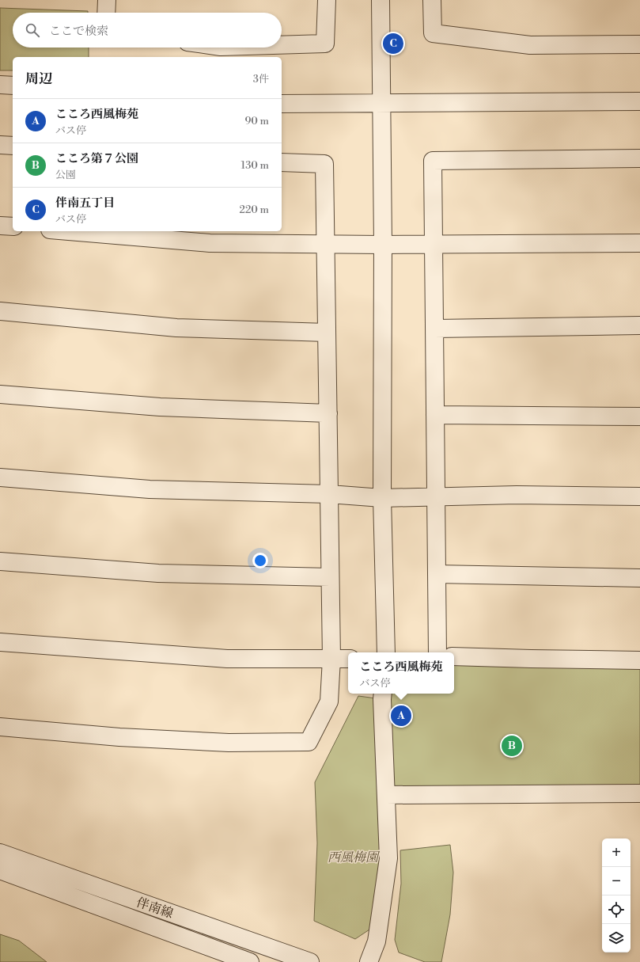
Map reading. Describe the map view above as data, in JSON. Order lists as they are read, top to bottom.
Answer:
{
  "streets": {
    "street": ["伴南線"]
  },
  "parks": ["西風梅園"],
  "page": {
    "search": "ここで検索",
    "pins": ["C", "A", "B"],
    "heading": ["周辺", "3件"],
    "list": [
      {
        "mark": "A",
        "name": "こころ西風梅苑",
        "note": "バス停",
        "value": "90 m"
      },
      {
        "mark": "B",
        "name": "こころ第７公園",
        "note": "公園",
        "value": "130 m"
      },
      {
        "mark": "C",
        "name": "伴南五丁目",
        "note": "バス停",
        "value": "220 m"
      }
    ],
    "popup": ["こころ西風梅苑", "バス停"],
    "map_buttons": ["+", "−"]
  }
}
